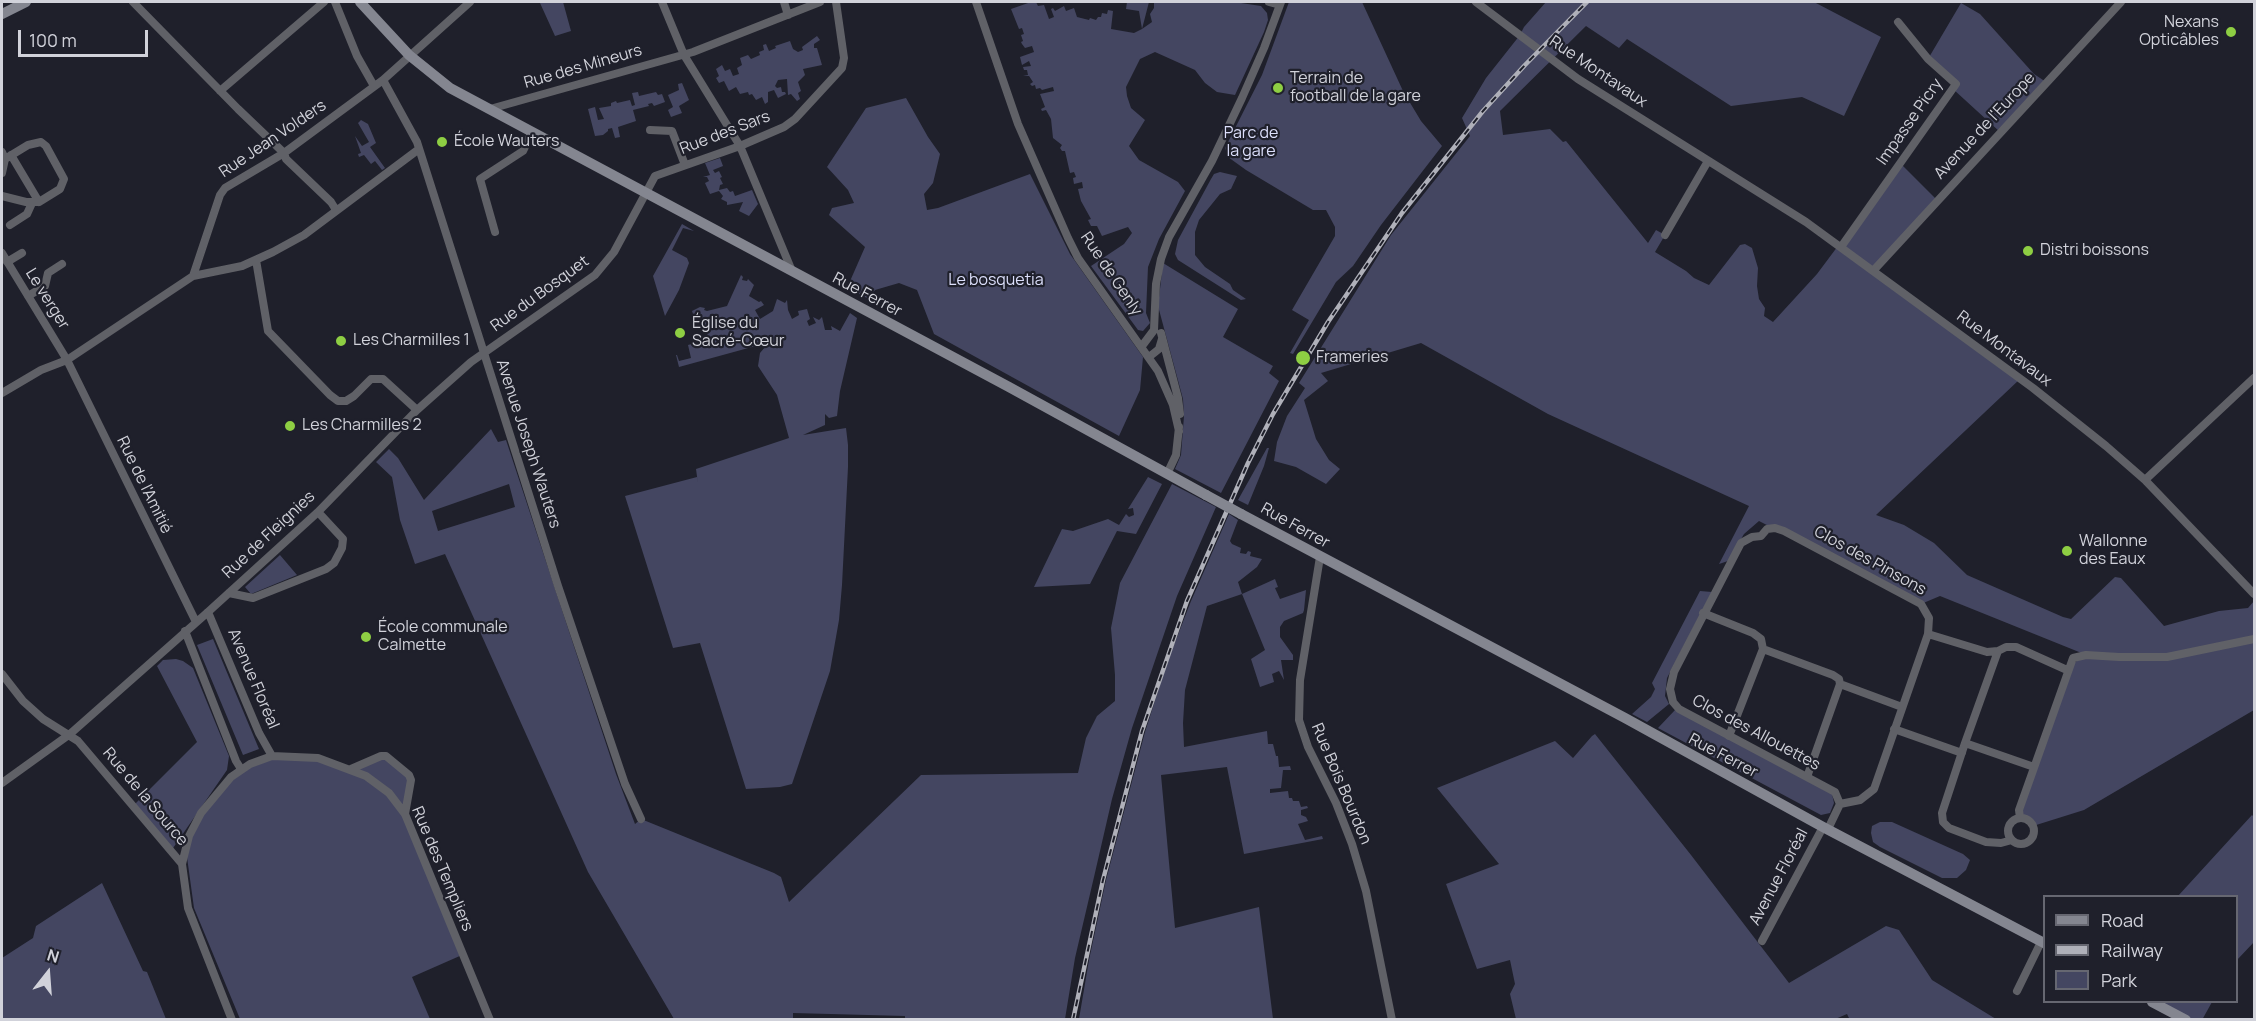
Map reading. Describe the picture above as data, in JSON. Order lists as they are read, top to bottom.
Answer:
{
  "streets": {
    "main road": ["Rue Ferrer"],
    "street": [
      "Rue des Mineurs",
      "Rue Montavaux",
      "Impasse Picry",
      "Avenue de l'Europe",
      "Rue des Sars",
      "Rue Jean Volders",
      "Rue de Genly",
      "Rue du Bosquet",
      "Le verger",
      "Avenue Joseph Wauters",
      "Rue de l'Amitié",
      "Rue de Fleignies",
      "Clos des Pinsons",
      "Avenue Floréal",
      "Clos des Allouettes",
      "Rue Bois Bourdon",
      "Rue de la Source",
      "Rue des Templiers"
    ]
  },
  "crossings": [
    ["Rue des Mineurs", "Rue Ferrer"],
    ["Rue Montavaux", "Impasse Picry"],
    ["Rue Montavaux", "Avenue de l'Europe"],
    ["Rue des Sars", "Rue du Bosquet"],
    ["Rue des Sars", "Rue Ferrer"],
    ["Rue Jean Volders", "Rue Ferrer"],
    ["Rue Jean Volders", "Avenue Joseph Wauters"],
    ["Rue du Bosquet", "Rue Ferrer"],
    ["Rue du Bosquet", "Avenue Joseph Wauters"],
    ["Rue du Bosquet", "Rue de Fleignies"],
    ["Rue Ferrer", "Avenue Floréal"],
    ["Rue Ferrer", "Rue Bois Bourdon"],
    ["Le verger", "Rue de l'Amitié"],
    ["Avenue Joseph Wauters", "Rue de Fleignies"],
    ["Rue de l'Amitié", "Rue de Fleignies"],
    ["Rue de Fleignies", "Avenue Floréal"],
    ["Rue de Fleignies", "Rue de la Source"],
    ["Clos des Pinsons", "Clos des Allouettes"],
    ["Avenue Floréal", "Rue des Templiers"],
    ["Rue de la Source", "Rue des Templiers"]
  ],
  "parks": ["Parc de la gare", "Le bosquetia"],
  "places": [
    "Nexans Opticâbles",
    "Terrain de football de la gare",
    "École Wauters",
    "Distri boissons",
    "Église du Sacré-Cœur",
    "Les Charmilles 1",
    "Frameries",
    "Les Charmilles 2",
    "Wallonne des Eaux",
    "École communale Calmette"
  ],
  "legend": ["Road", "Railway", "Park"],
  "scale_bar": "100 m",
  "north": "top"
}
